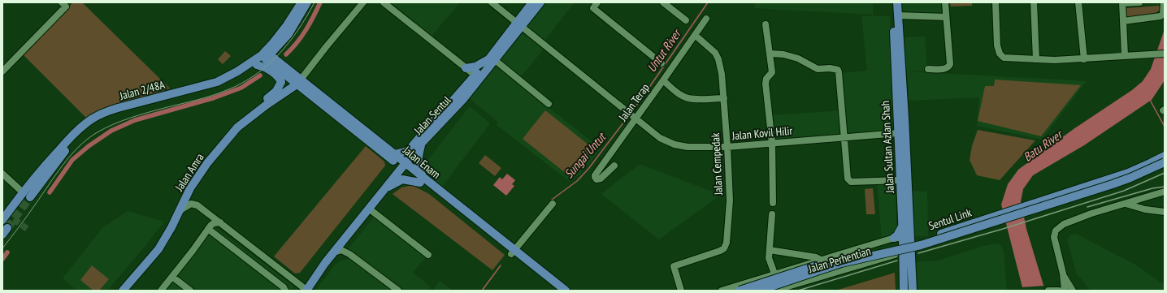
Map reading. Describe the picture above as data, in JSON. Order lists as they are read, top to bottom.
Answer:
{
  "streets": {
    "main road": [
      "Jalan 2/48A",
      "Jalan Sentul",
      "Jalan Sultan Azlan Shah",
      "Jalan Enam",
      "Jalan Amra",
      "Sentul Link"
    ],
    "street": [
      "Jalan Terap",
      "Jalan Kovil Hilir",
      "Jalan Cempedak",
      "Jalan Perhentian"
    ]
  },
  "crossings": [
    ["Jalan 2/48A", "Jalan Enam"],
    ["Jalan Terap", "Jalan Kovil Hilir"],
    ["Jalan Terap", "Jalan Cempedak"],
    ["Jalan Sentul", "Jalan Kovil Hilir"],
    ["Jalan Sentul", "Jalan Enam"],
    ["Jalan Kovil Hilir", "Jalan Sultan Azlan Shah"],
    ["Jalan Kovil Hilir", "Jalan Cempedak"],
    ["Jalan Sultan Azlan Shah", "Jalan Perhentian"],
    ["Jalan Enam", "Jalan Amra"]
  ],
  "water": ["Untut River", "Batu River", "Sungai Untut"]
}
